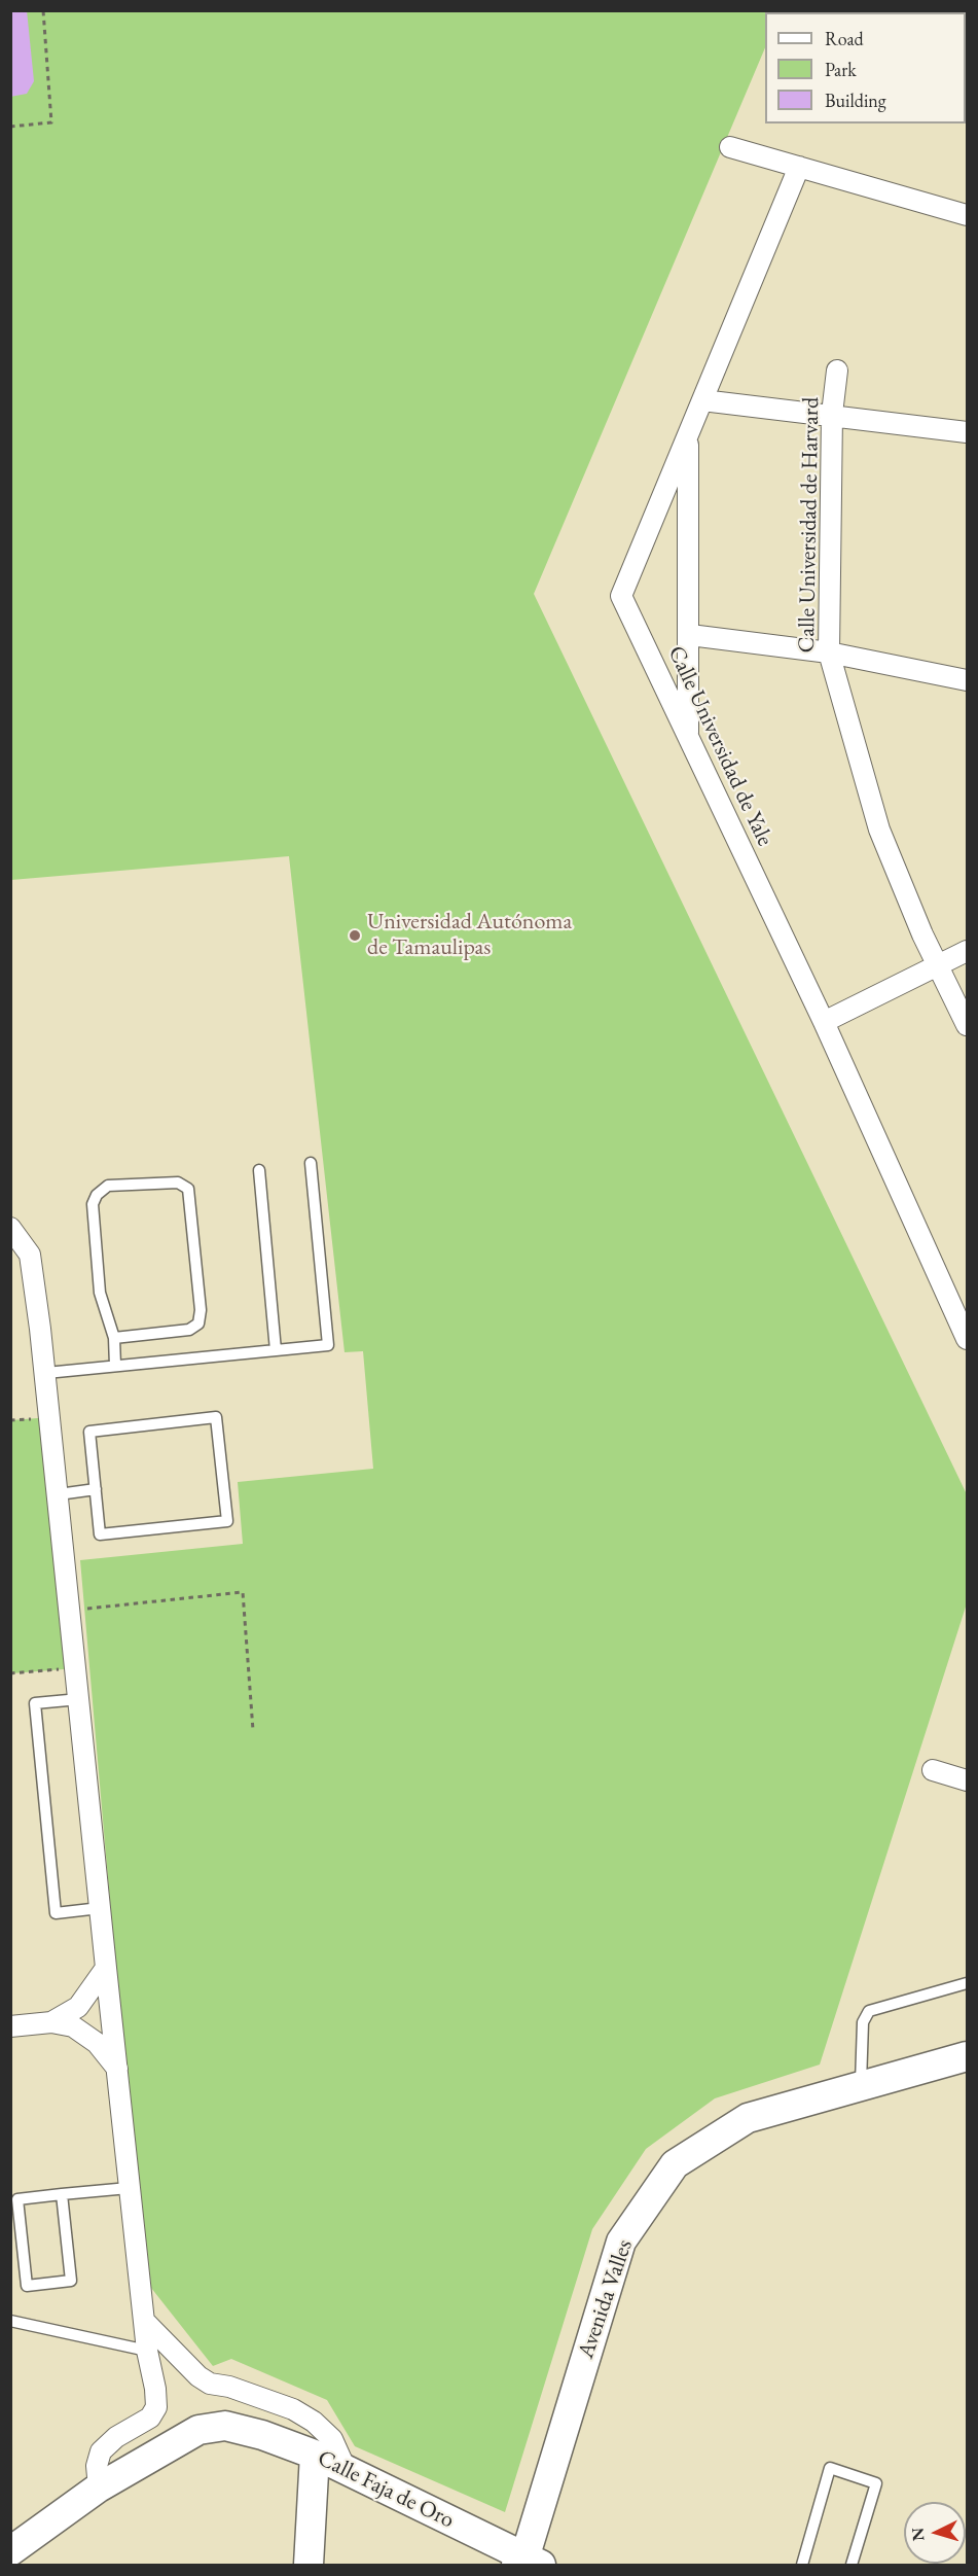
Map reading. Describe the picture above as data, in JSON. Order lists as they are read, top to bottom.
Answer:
{
  "streets": {
    "main road": ["Avenida Valles", "Calle Faja de Oro"],
    "street": ["Calle Universidad de Harvard", "Calle Universidad de Yale"]
  },
  "crossings": [
    ["Avenida Valles", "Calle Faja de Oro"]
  ],
  "places": ["Universidad Autónoma de Tamaulipas"],
  "legend": ["Road", "Park", "Building"],
  "north": "left"
}
